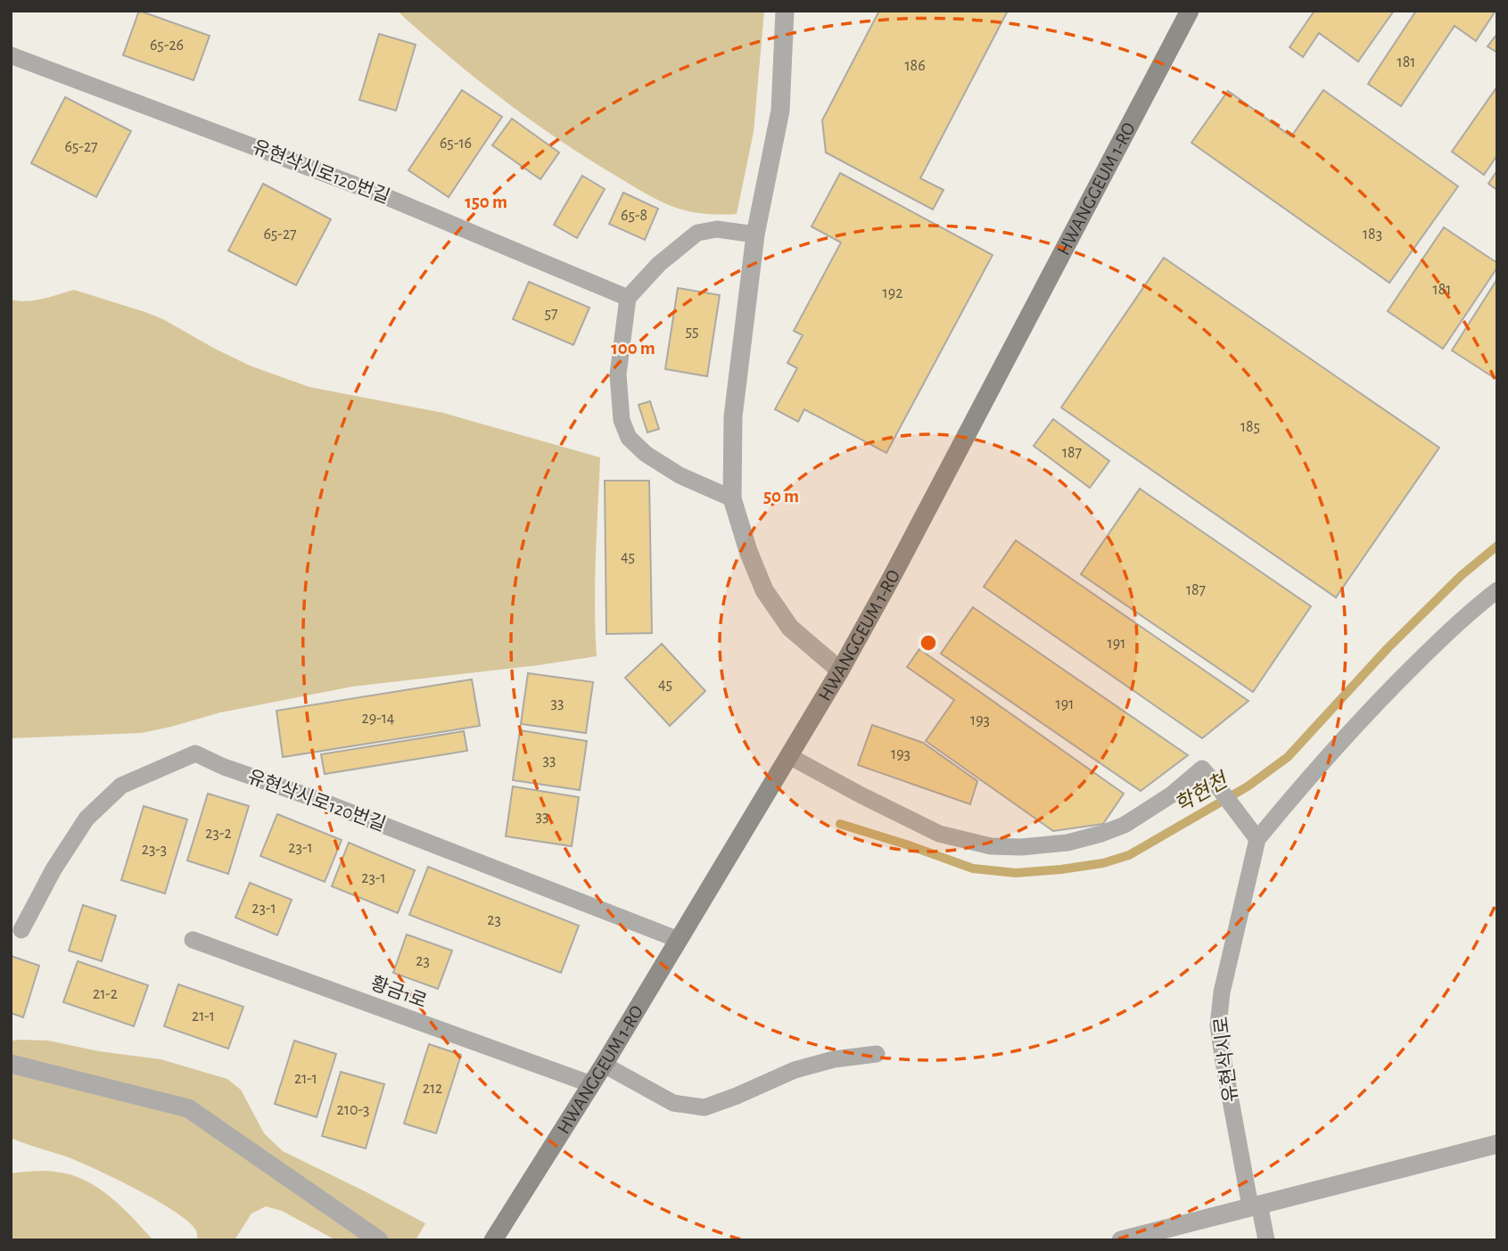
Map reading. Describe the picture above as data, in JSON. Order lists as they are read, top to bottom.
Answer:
{
  "streets": {
    "street": ["HWANGGEUM 1-RO"],
    "lane": ["유현삭시로120번길", "황금1로", "유현삭시로"]
  },
  "crossings": [
    ["유현삭시로120번길", "HWANGGEUM 1-RO"],
    ["HWANGGEUM 1-RO", "황금1로"]
  ],
  "water": ["학현천"],
  "house_numbers": [
    "65-26",
    "181",
    "186",
    "65-16",
    "65-27",
    "65-8",
    "65-27",
    "183",
    "181",
    "192",
    "57",
    "55",
    "185",
    "187",
    "45",
    "187",
    "191",
    "45",
    "33",
    "191",
    "29-14",
    "193",
    "193",
    "33",
    "33",
    "23-2",
    "23-1",
    "23-3",
    "23-1",
    "23-1",
    "23",
    "23",
    "21-2",
    "21-1",
    "21-1",
    "212",
    "210-3"
  ],
  "rings": ["150 m", "100 m", "50 m"]
}
